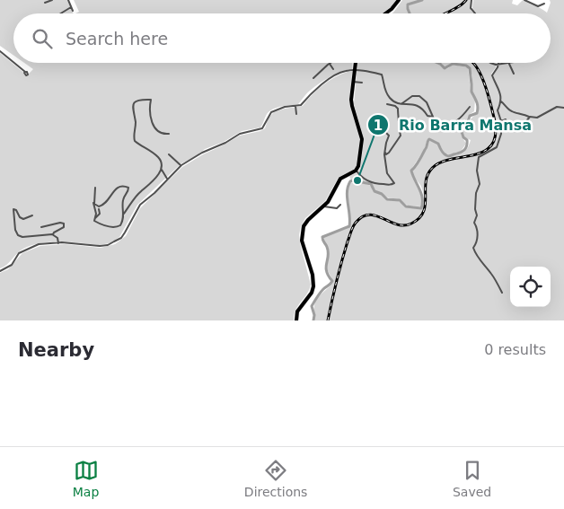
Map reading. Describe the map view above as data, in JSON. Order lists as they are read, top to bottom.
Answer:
{
  "places": ["Rio Barra Mansa"],
  "page": {
    "search": "Search here",
    "heading": ["Nearby", "0 results"],
    "nav": ["Map", "Directions", "Saved"]
  }
}
